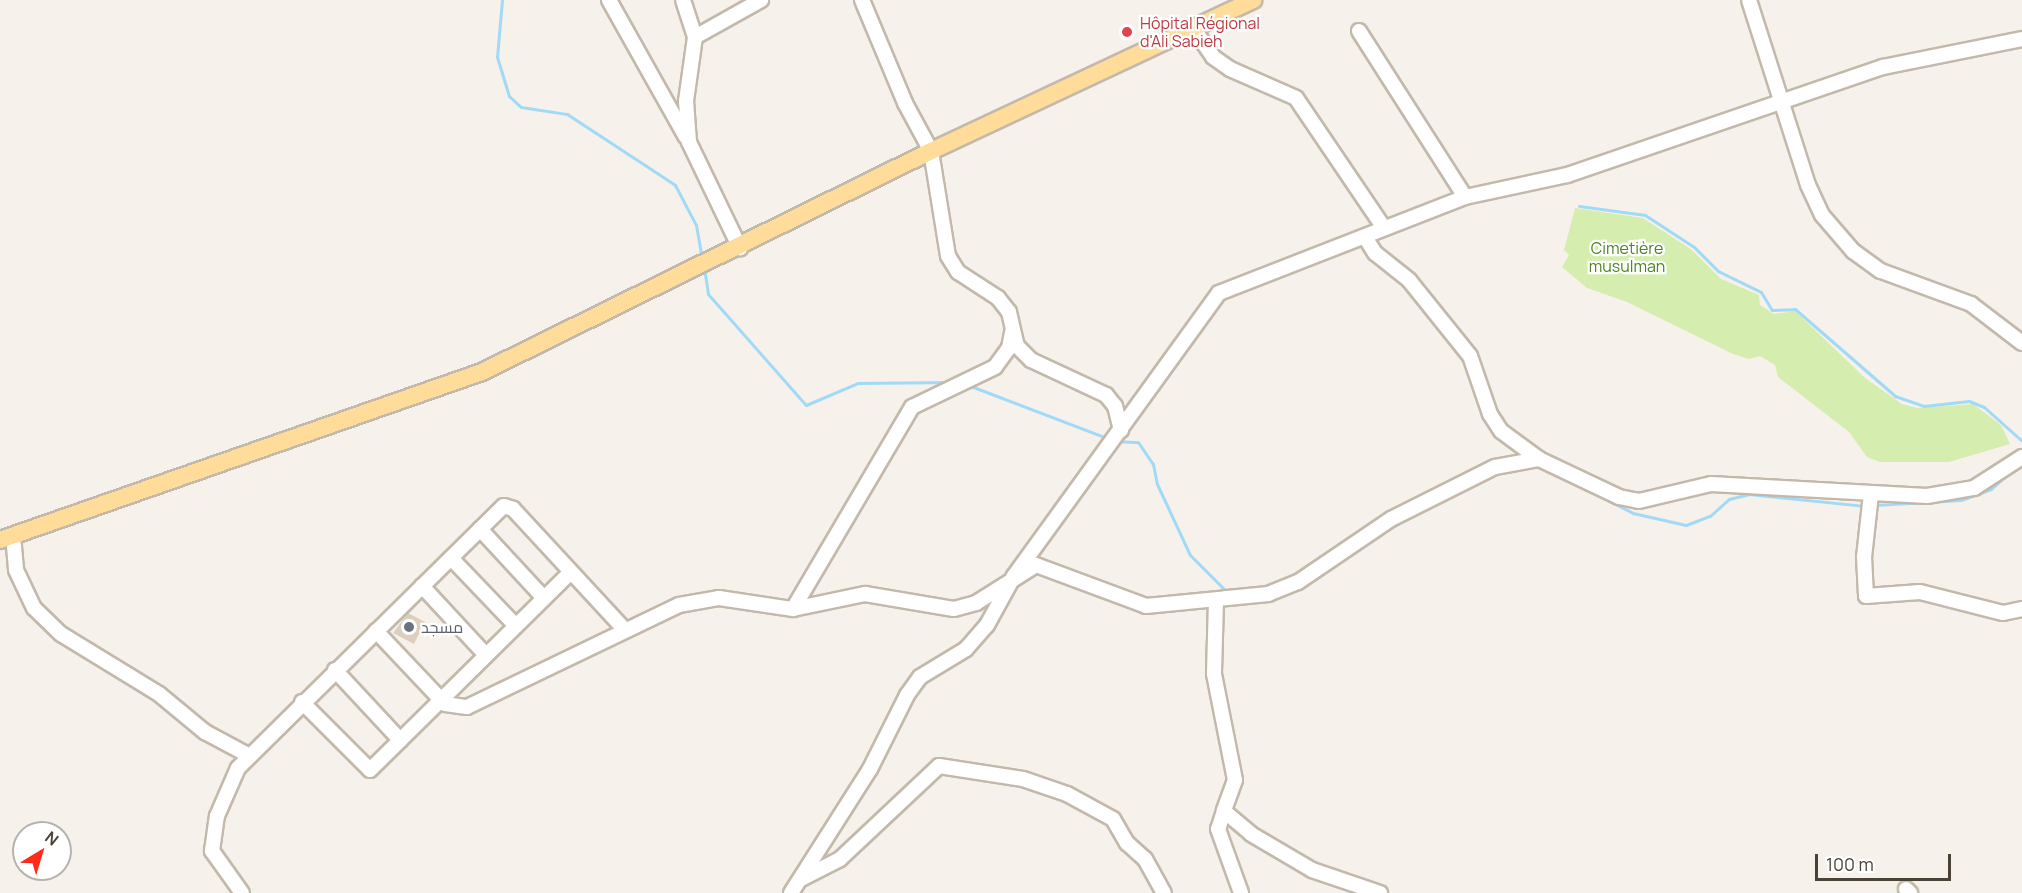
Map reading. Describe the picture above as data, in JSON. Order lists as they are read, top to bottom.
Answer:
{
  "parks": ["Cimetière musulman"],
  "places": ["Hôpital Régional d'Ali Sabieh", "مسجد"],
  "scale_bar": "100 m",
  "north": "top right"
}
